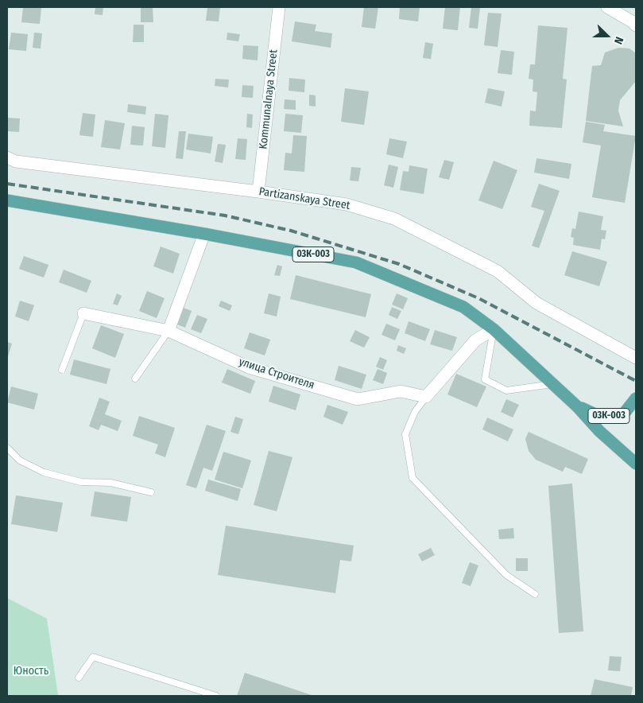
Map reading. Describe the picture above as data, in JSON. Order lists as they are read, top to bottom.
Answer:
{
  "streets": {
    "main road": ["03К-003"],
    "street": ["Kommunalnaya Street", "Partizanskaya Street", "улица Строителя"]
  },
  "crossings": [
    ["Kommunalnaya Street", "Partizanskaya Street"]
  ],
  "parks": ["Юность"],
  "north": "right"
}
